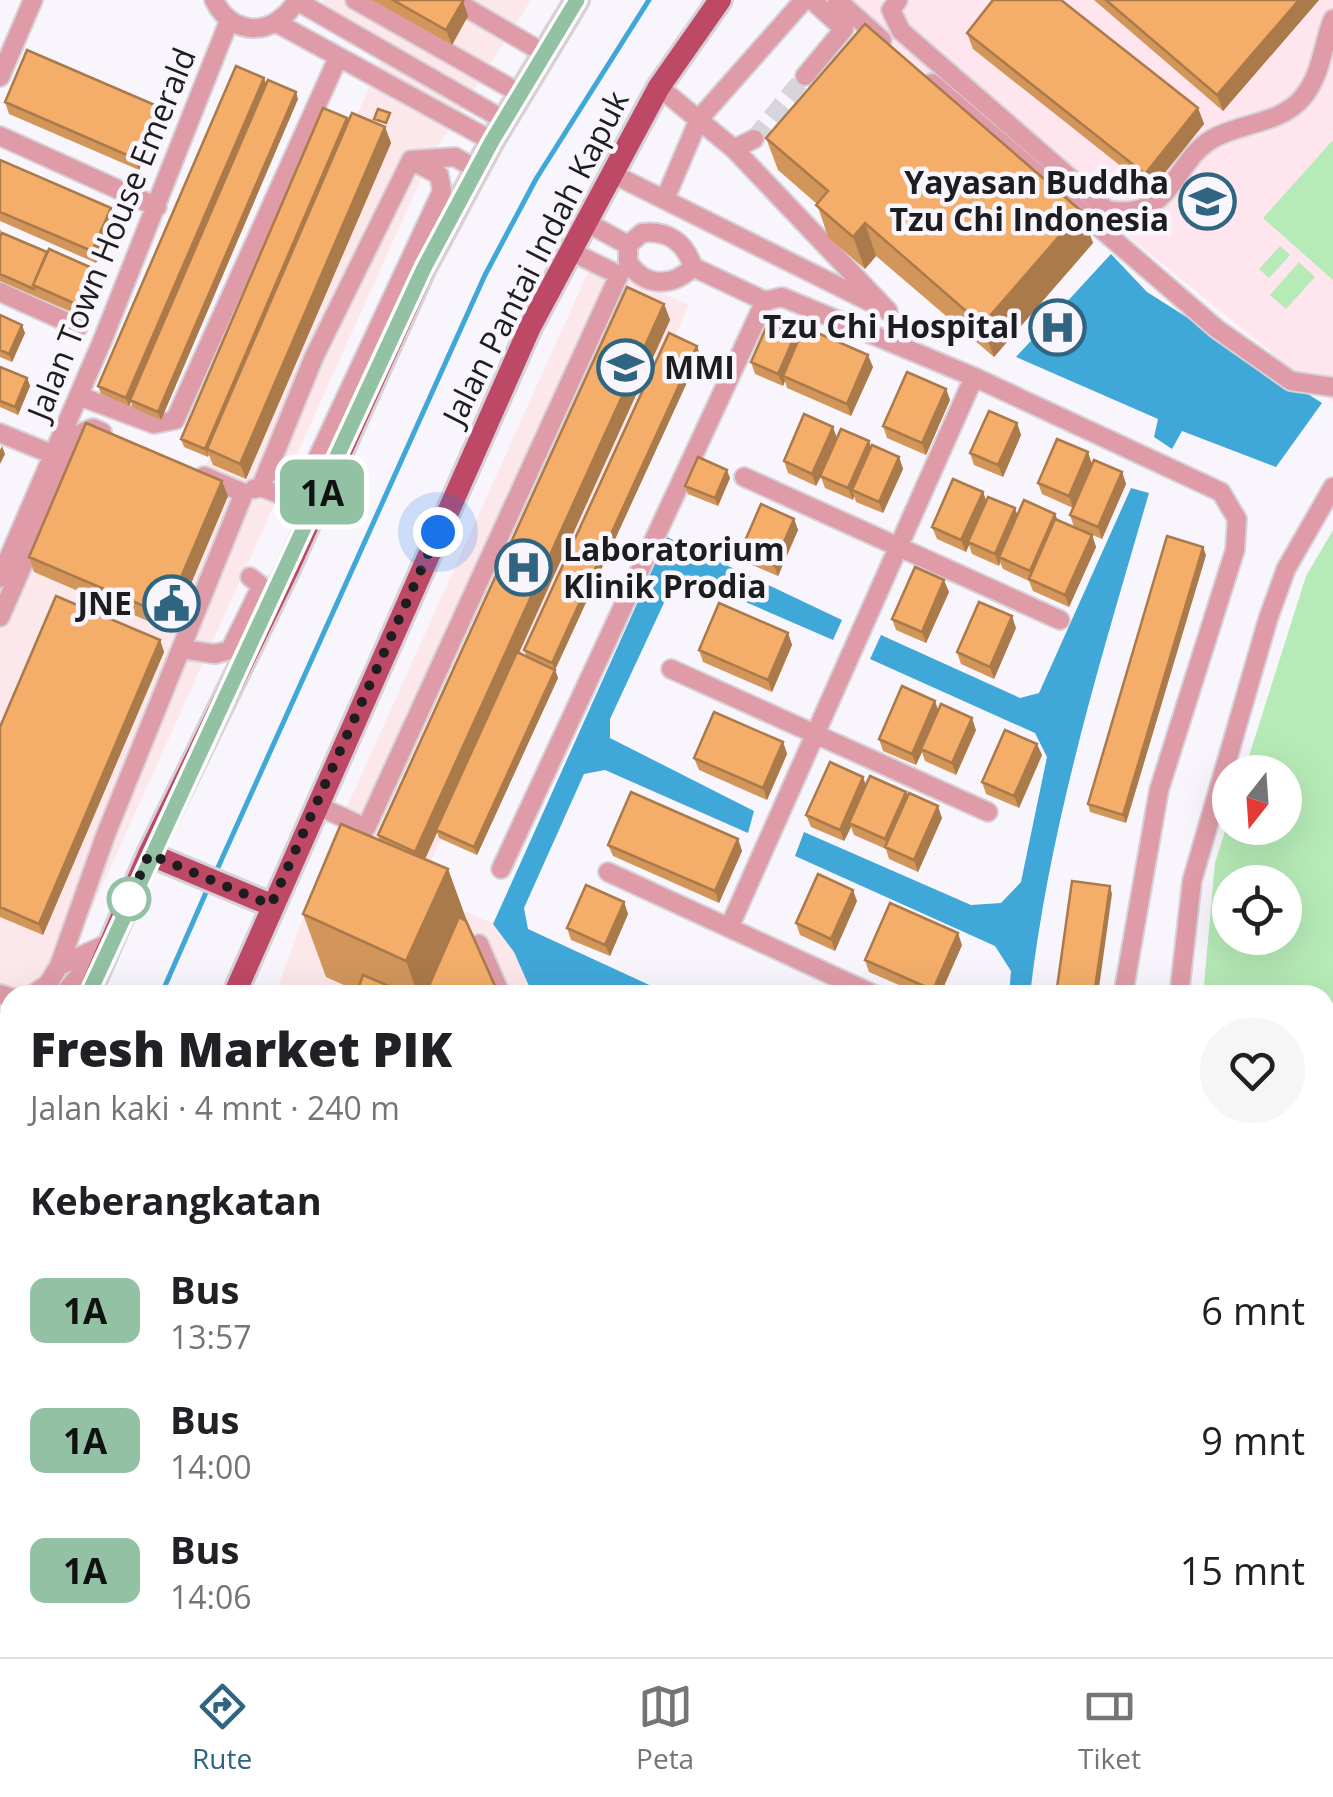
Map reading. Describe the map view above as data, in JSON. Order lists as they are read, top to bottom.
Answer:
{
  "streets": {
    "main road": ["Jalan Pantai Indah Kapuk"],
    "street": ["Jalan Town House Emerald"]
  },
  "places": {
    "school or university": ["Yayasan Buddha Tzu Chi Indonesia", "MMI"],
    "hospital": ["Tzu Chi Hospital", "Laboratorium Klinik Prodia"],
    "public building": ["JNE"]
  },
  "lines": ["bus line 1A"],
  "north": "bottom",
  "page": {
    "on_map": "1A",
    "heading": [
      ["Fresh Market PIK", "Jalan kaki · 4 mnt · 240 m"],
      "Keberangkatan"
    ],
    "list": [
      {
        "mark": "1A",
        "name": "Bus",
        "note": "13:57",
        "value": "6 mnt"
      },
      {
        "mark": "1A",
        "name": "Bus",
        "note": "14:00",
        "value": "9 mnt"
      },
      {
        "mark": "1A",
        "name": "Bus",
        "note": "14:06",
        "value": "15 mnt"
      }
    ],
    "tabs": ["Rute", "Peta", "Tiket"]
  }
}
